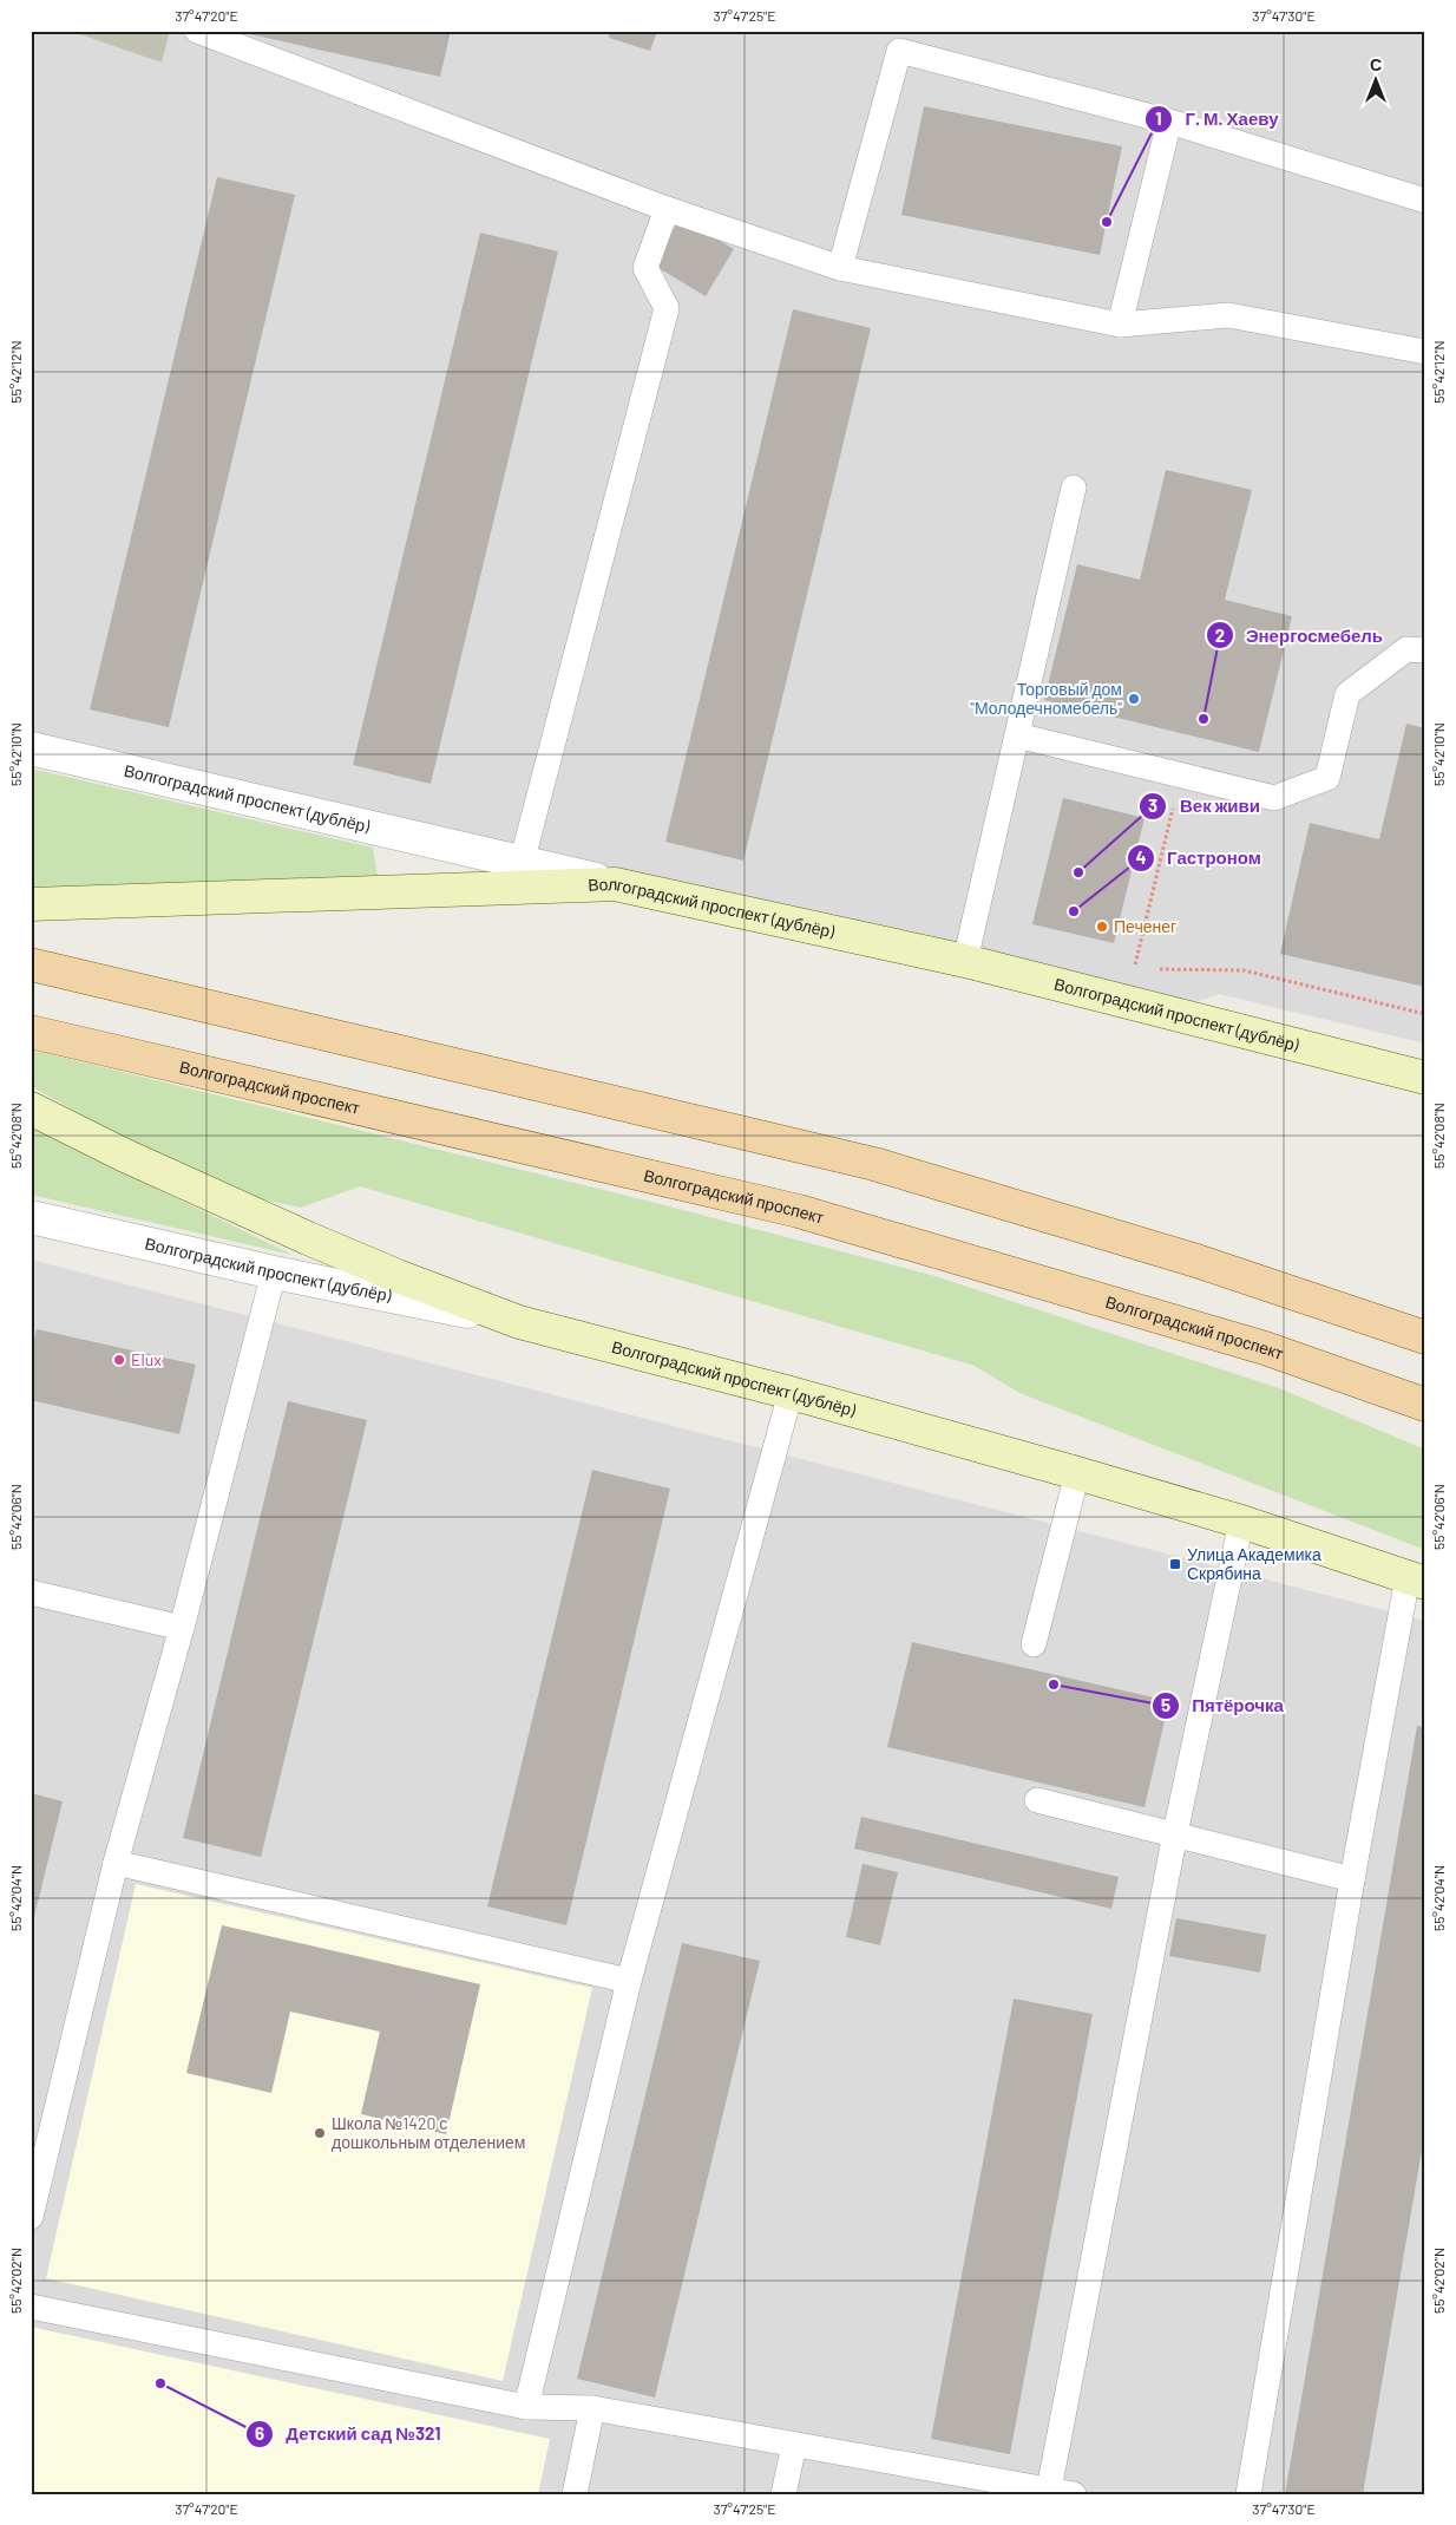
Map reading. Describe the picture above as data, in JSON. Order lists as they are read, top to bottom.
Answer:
{
  "streets": {
    "main road": ["Волгоградский проспект (дублёр)", "Волгоградский проспект"]
  },
  "places": {
    "other": [
      "Г. М. Хаеву",
      "Торговый дом \"Молодечномебель\"",
      "Энергосмебель",
      "Век живи",
      "Гастроном",
      "Печенег",
      "Elux",
      "Пятёрочка",
      "Школа №1420 с дошкольным отделением",
      "Детский сад №321"
    ],
    "transit": ["Улица Академика Скрябина"]
  },
  "north": "top",
  "coordinates": [
    "37°47'20\"E",
    "37°47'25\"E",
    "37°47'30\"E",
    "55°42'12\"N",
    "55°42'10\"N",
    "55°42'08\"N",
    "55°42'06\"N",
    "55°42'04\"N",
    "55°42'02\"N"
  ]
}
